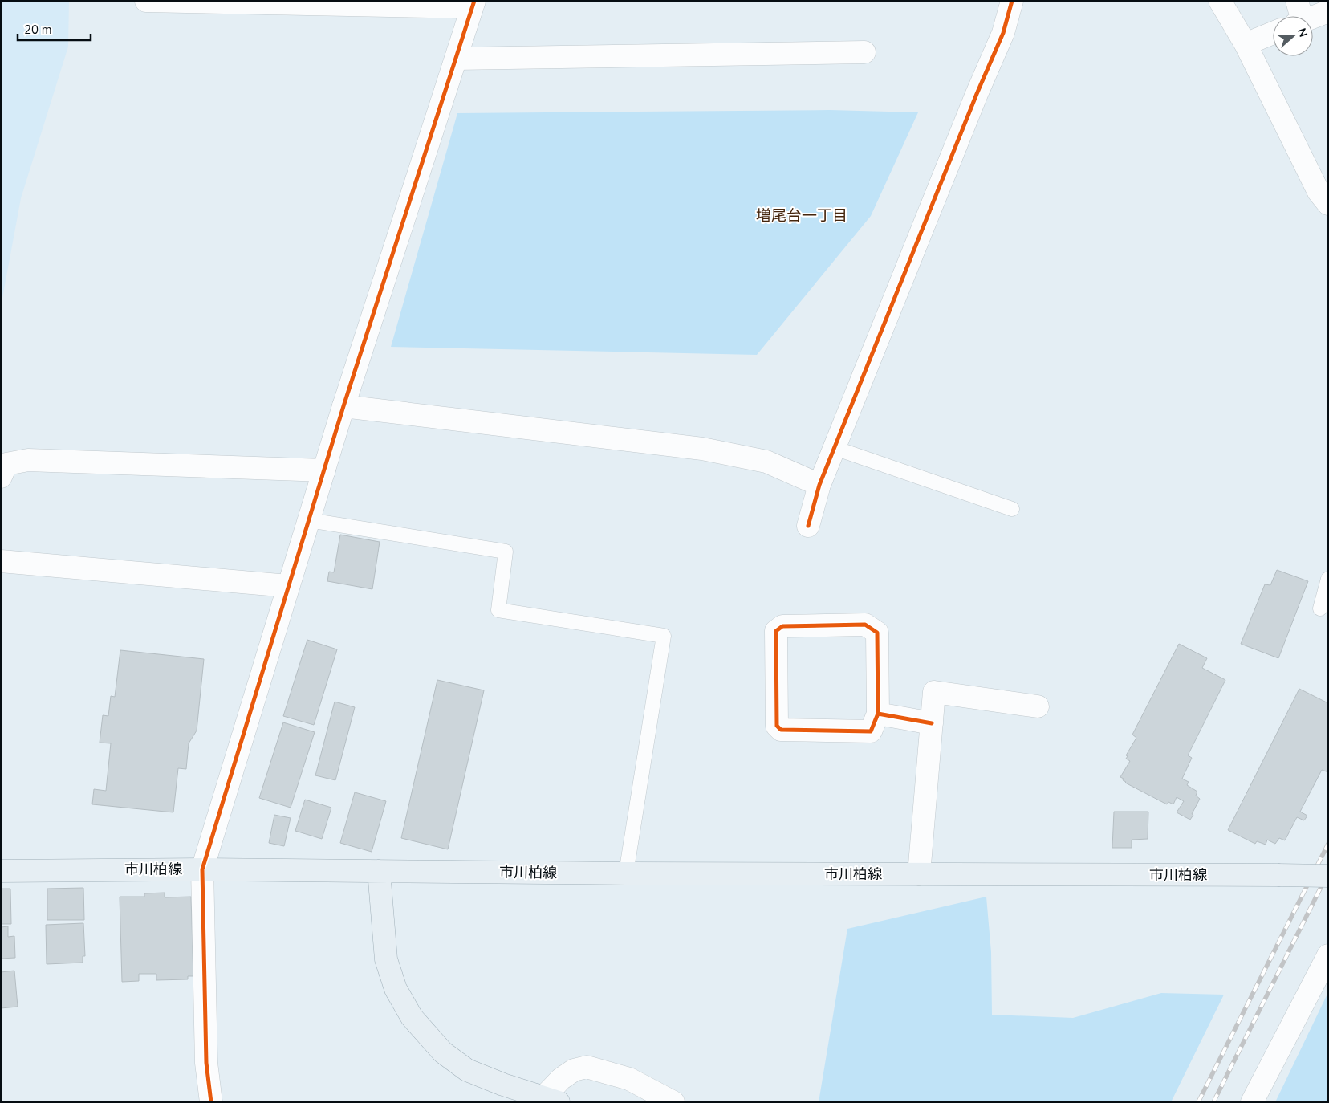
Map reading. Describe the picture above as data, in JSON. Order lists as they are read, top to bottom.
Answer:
{
  "streets": {
    "main road": ["市川柏線"]
  },
  "districts": ["増尾台一丁目"],
  "scale_bar": "20 m",
  "north": "right"
}
